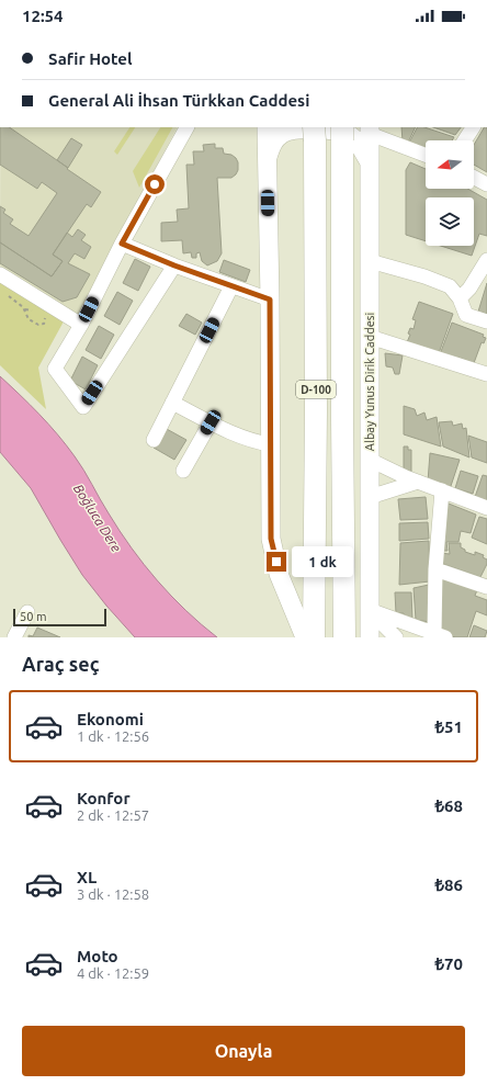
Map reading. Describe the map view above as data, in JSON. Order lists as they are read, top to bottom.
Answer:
{
  "streets": {
    "highway": ["D-100"],
    "main road": ["Albay Yunus Dirik Caddesi"]
  },
  "water": ["Boğluca Dere"],
  "scale_bar": "50 m",
  "north": "left",
  "page": {
    "status": "12:54",
    "banner": ["Safir Hotel", "General Ali İhsan Türkkan Caddesi"],
    "bubble": "1 dk",
    "scale": "50 m",
    "heading": "Araç seç",
    "list": [
      {
        "name": "Ekonomi",
        "note": "1 dk · 12:56",
        "value": "₺51"
      },
      {
        "name": "Konfor",
        "note": "2 dk · 12:57",
        "value": "₺68"
      },
      {
        "name": "XL",
        "note": "3 dk · 12:58",
        "value": "₺86"
      },
      {
        "name": "Moto",
        "note": "4 dk · 12:59",
        "value": "₺70"
      }
    ],
    "buttons": "Onayla"
  }
}
